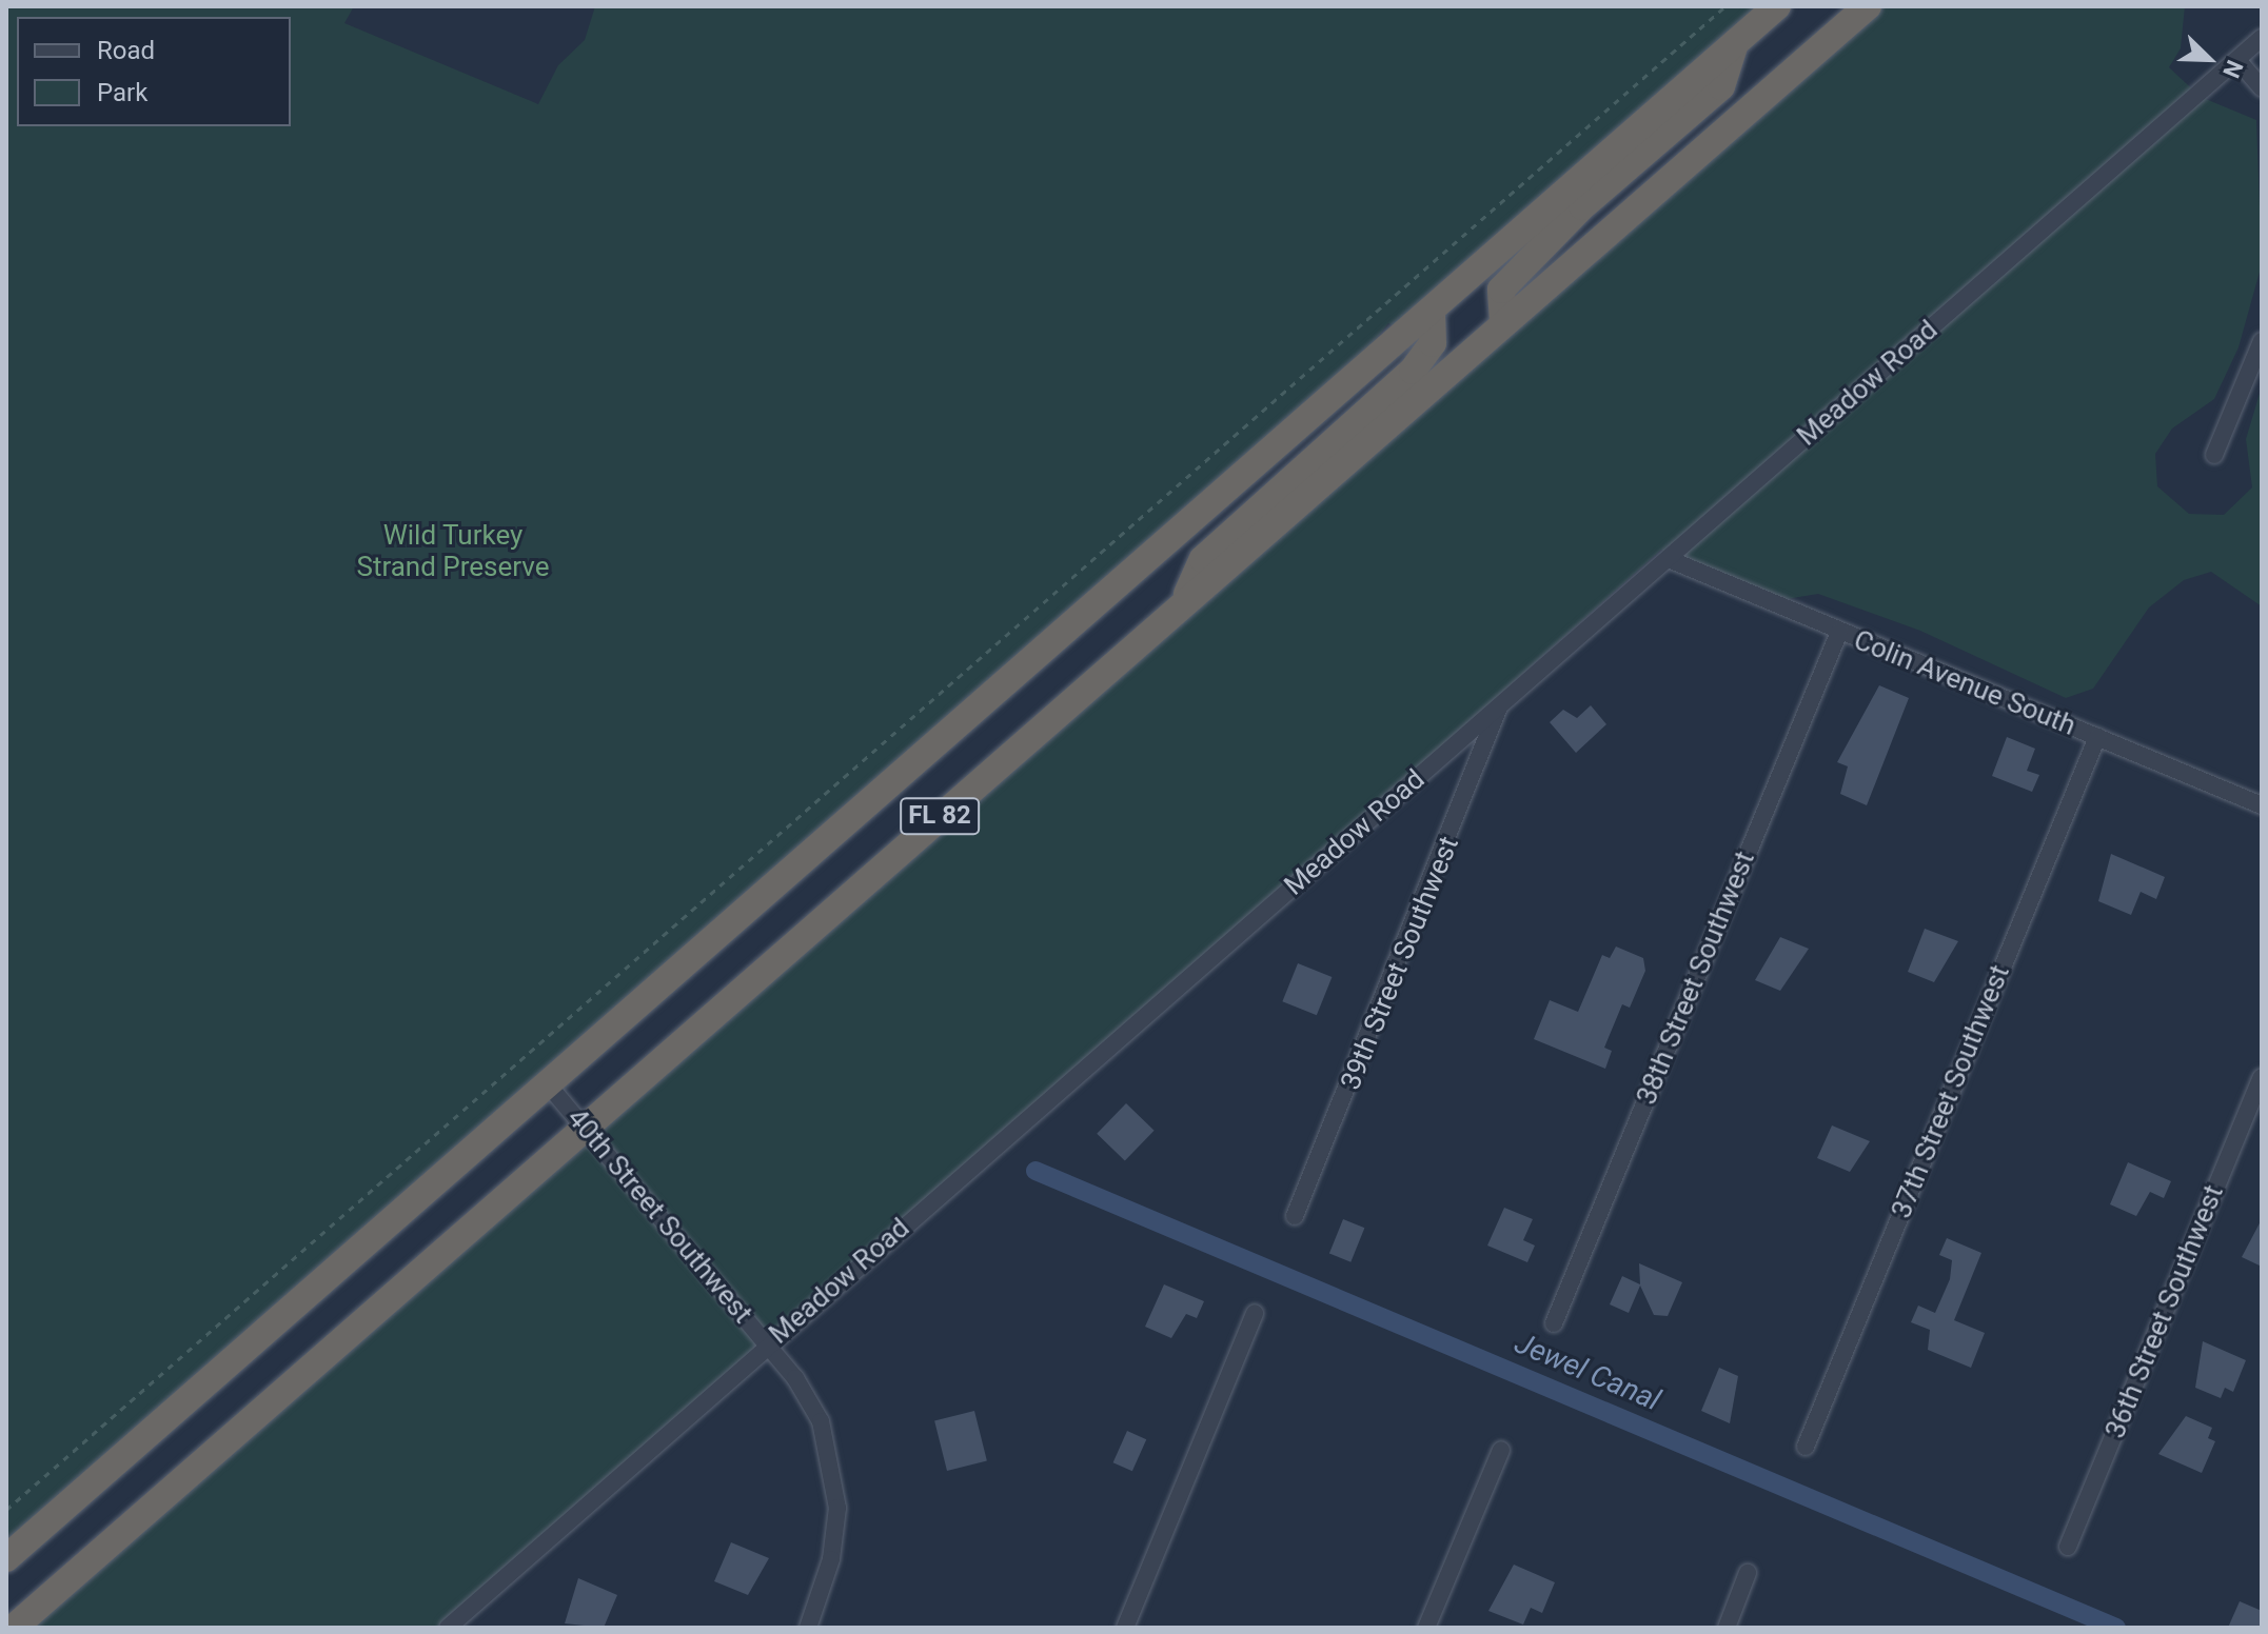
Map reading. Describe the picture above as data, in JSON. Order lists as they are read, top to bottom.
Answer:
{
  "streets": {
    "highway": ["FL 82"],
    "street": [
      "Meadow Road",
      "Colin Avenue South",
      "39th Street Southwest",
      "38th Street Southwest",
      "37th Street Southwest",
      "40th Street Southwest",
      "36th Street Southwest"
    ]
  },
  "crossings": [
    ["Meadow Road", "Colin Avenue South"],
    ["Meadow Road", "39th Street Southwest"],
    ["Meadow Road", "40th Street Southwest"],
    ["Colin Avenue South", "38th Street Southwest"],
    ["Colin Avenue South", "37th Street Southwest"],
    ["FL 82", "40th Street Southwest"]
  ],
  "water": ["Jewel Canal"],
  "parks": ["Wild Turkey Strand Preserve"],
  "legend": ["Road", "Park"],
  "north": "bottom right"
}
